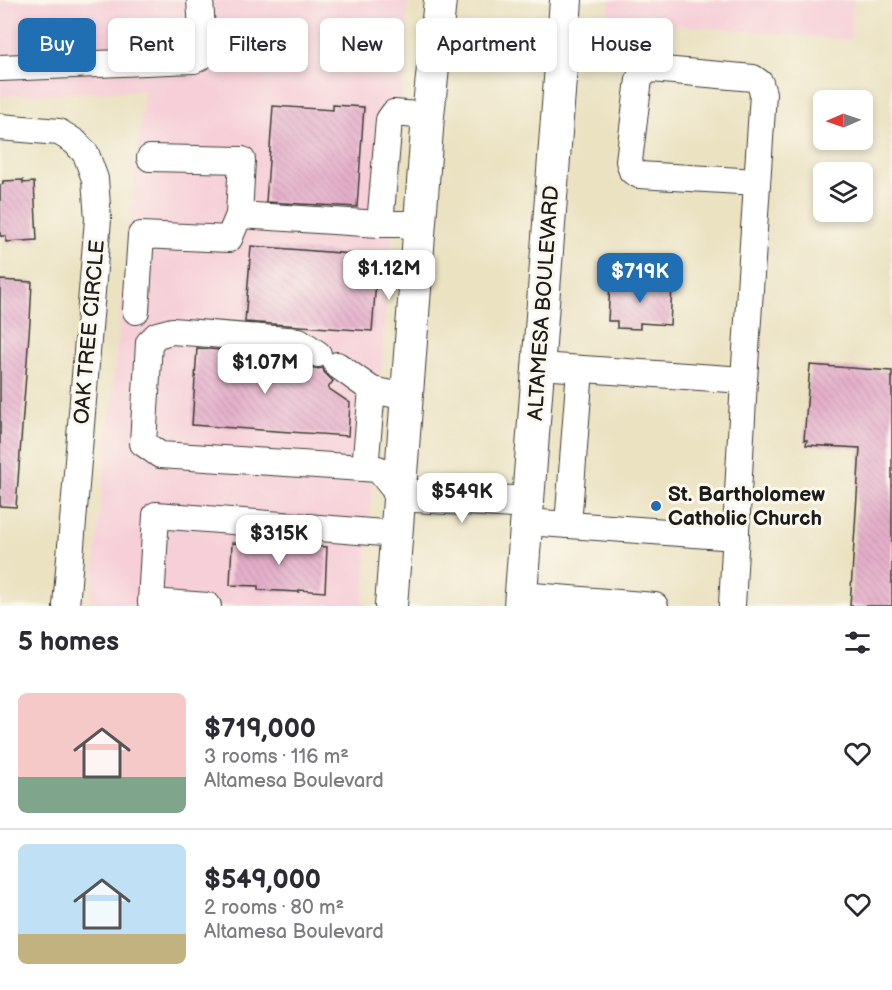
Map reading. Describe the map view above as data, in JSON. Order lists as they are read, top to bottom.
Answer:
{
  "streets": {
    "main road": ["ALTAMESA BOULEVARD"],
    "lane": ["OAK TREE CIRCLE"]
  },
  "places": ["St. Bartholomew Catholic Church"],
  "north": "left",
  "page": {
    "chip": [
      "Buy",
      "Rent",
      "Filters",
      "New",
      "Apartment",
      "House"
    ],
    "price": [
      "$1.12M",
      "$719K",
      "$1.07M",
      "$549K",
      "$315K"
    ],
    "heading": "5 homes",
    "list": [
      {
        "name": "$719,000",
        "note": "3 rooms · 116 m² · Altamesa Boulevard"
      },
      {
        "name": "$549,000",
        "note": "2 rooms · 80 m² · Altamesa Boulevard"
      }
    ]
  }
}
